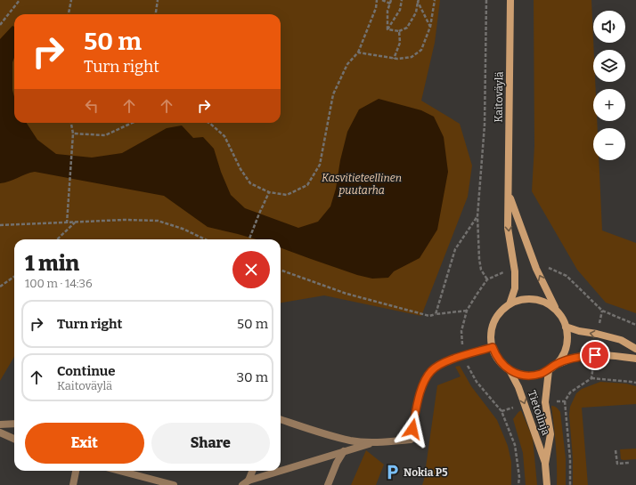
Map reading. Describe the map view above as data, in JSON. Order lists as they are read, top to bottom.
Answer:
{
  "streets": {
    "street": ["Kaitoväylä", "Tietolinja"]
  },
  "crossings": [
    ["Kaitoväylä", "Tietolinja"]
  ],
  "parks": ["Kasvitieteellinen puutarha"],
  "places": {
    "parking": ["Nokia P5"]
  },
  "page": {
    "map_buttons": ["+", "−"],
    "turn": ["50 m", "Turn right"],
    "heading": ["1 min", "100 m · 14:36"],
    "list": [
      {
        "name": "Turn right",
        "value": "50 m"
      },
      {
        "name": "Continue",
        "note": "Kaitoväylä",
        "value": "30 m"
      }
    ],
    "buttons": ["Exit", "Share"]
  }
}
